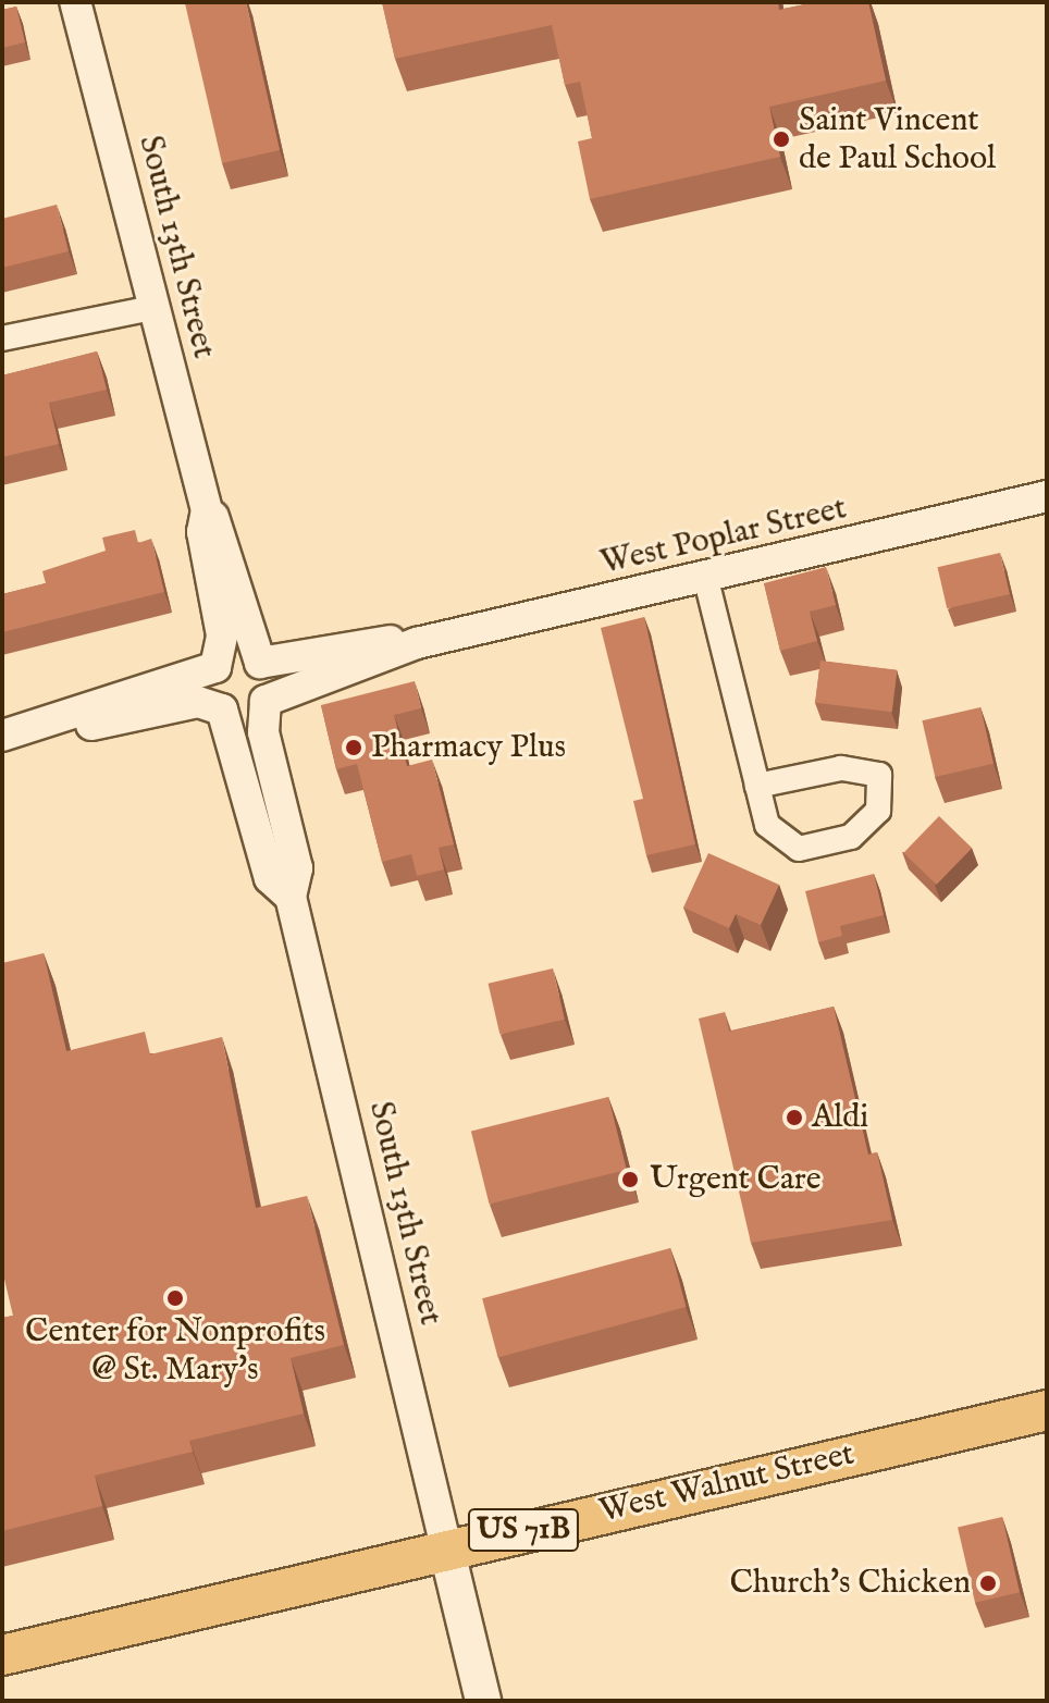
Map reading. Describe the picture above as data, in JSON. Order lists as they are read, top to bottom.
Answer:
{
  "streets": {
    "main road": ["West Walnut Street", "US 71B"],
    "street": ["South 13th Street", "West Poplar Street"]
  },
  "crossings": [
    ["South 13th Street", "West Poplar Street"],
    ["South 13th Street", "West Walnut Street"]
  ],
  "places": [
    "Saint Vincent de Paul School",
    "Pharmacy Plus",
    "Aldi",
    "Urgent Care",
    "Center for Nonprofits @ St. Mary's",
    "Church's Chicken"
  ]
}
